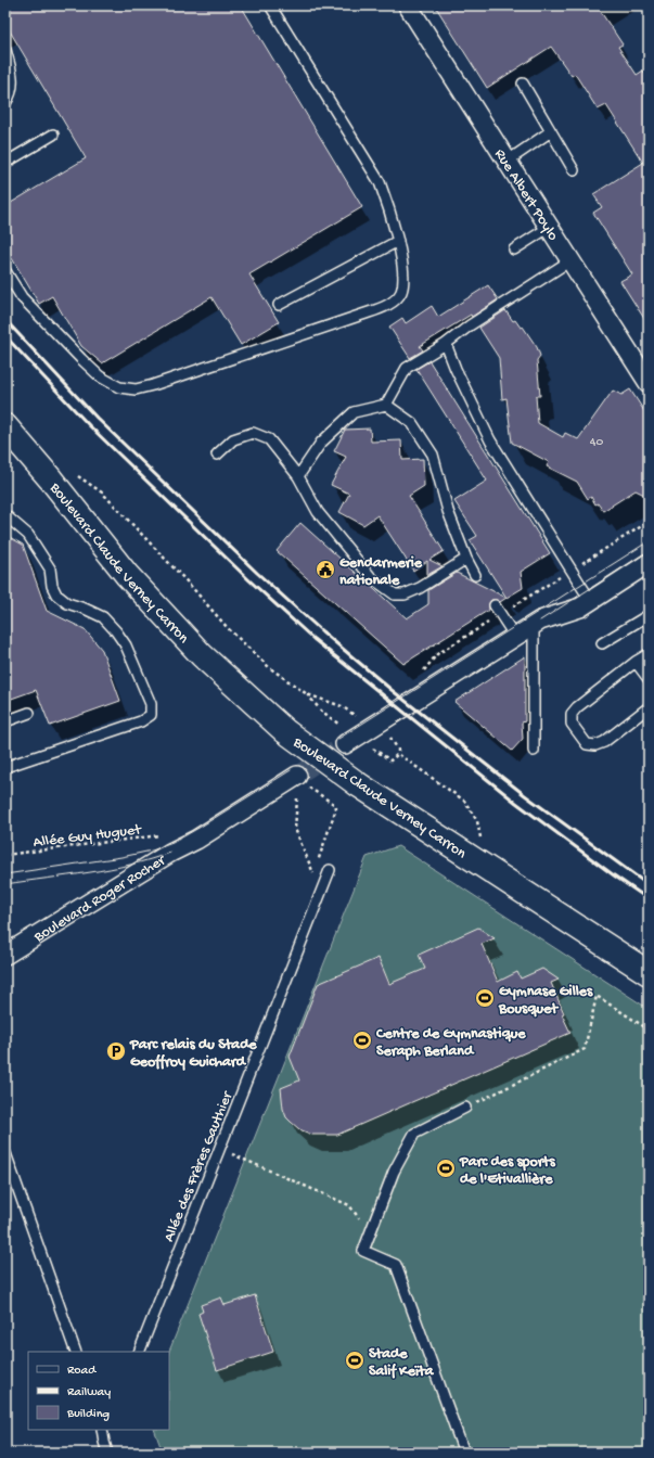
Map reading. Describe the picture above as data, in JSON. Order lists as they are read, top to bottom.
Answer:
{
  "streets": {
    "main road": ["Boulevard Claude Verney Carron"],
    "street": ["Rue Albert Poylo", "Boulevard Roger Rocher"],
    "lane": ["Allée des Frères Gauthier"],
    "path": ["Allée Guy Huguet"]
  },
  "places": {
    "public building": ["Gendarmerie nationale"],
    "sports": [
      "Gymnase Gilles Bousquet",
      "Centre de Gymnastique Seraph Berland",
      "Parc des sports de l'Etivallière",
      "Stade Salif Keïta"
    ],
    "parking": ["Parc relais du Stade Geoffroy Guichard"]
  },
  "house_numbers": ["40"],
  "legend": ["Road", "Railway", "Building"]
}
